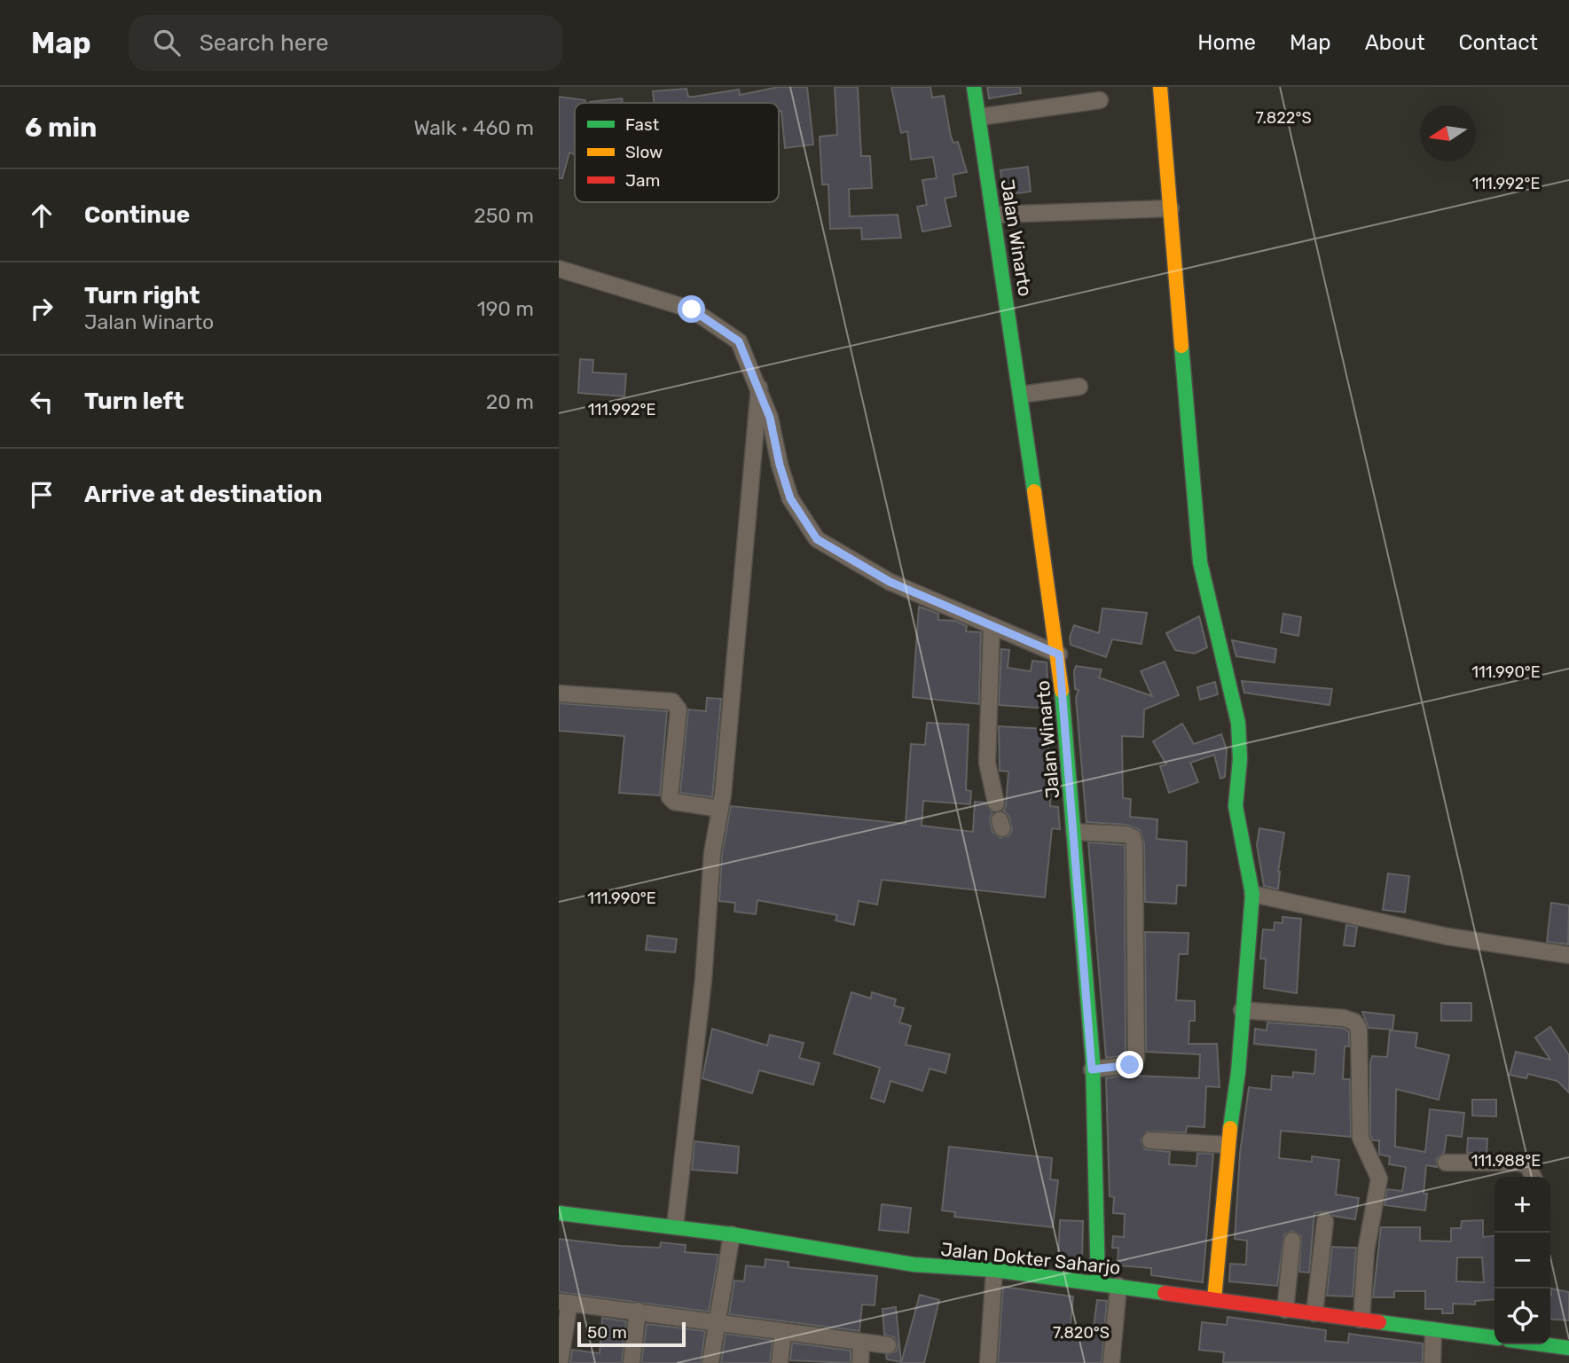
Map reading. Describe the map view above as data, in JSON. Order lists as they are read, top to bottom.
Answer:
{
  "streets": {
    "main road": ["Jalan Winarto", "Jalan Dokter Saharjo"]
  },
  "crossings": [
    ["Jalan Winarto", "Jalan Dokter Saharjo"]
  ],
  "legend": ["Fast", "Slow", "Jam"],
  "scale_bar": "50 m",
  "north": "left",
  "page": {
    "header": "Map",
    "search": "Search here",
    "nav": [
      "Home",
      "Map",
      "About",
      "Contact"
    ],
    "heading": ["6 min", "Walk · 460 m"],
    "list": [
      ["Continue", "250 m"],
      ["Turn right", "Jalan Winarto", "190 m"],
      ["Turn left", "20 m"],
      "Arrive at destination"
    ],
    "map_buttons": ["+", "−"],
    "scale": "50 m"
  },
  "coordinates": [
    "7.822°S",
    "111.992°E",
    "111.990°E",
    "111.988°E",
    "7.820°S"
  ]
}
